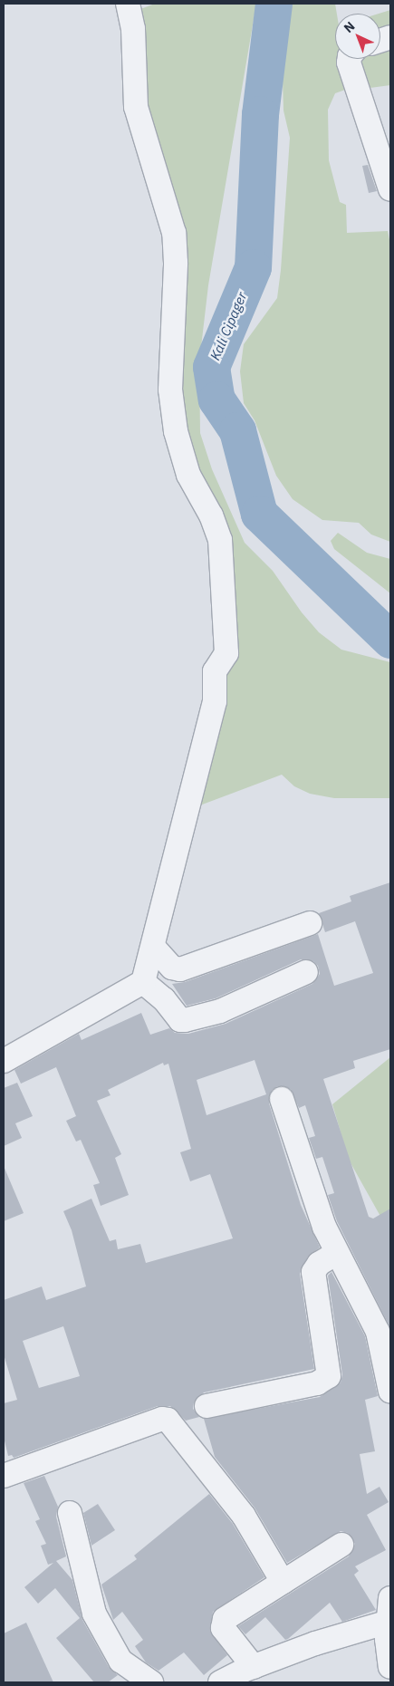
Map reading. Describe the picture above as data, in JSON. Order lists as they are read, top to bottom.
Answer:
{
  "water": ["Kali Cipager"],
  "north": "top left"
}
